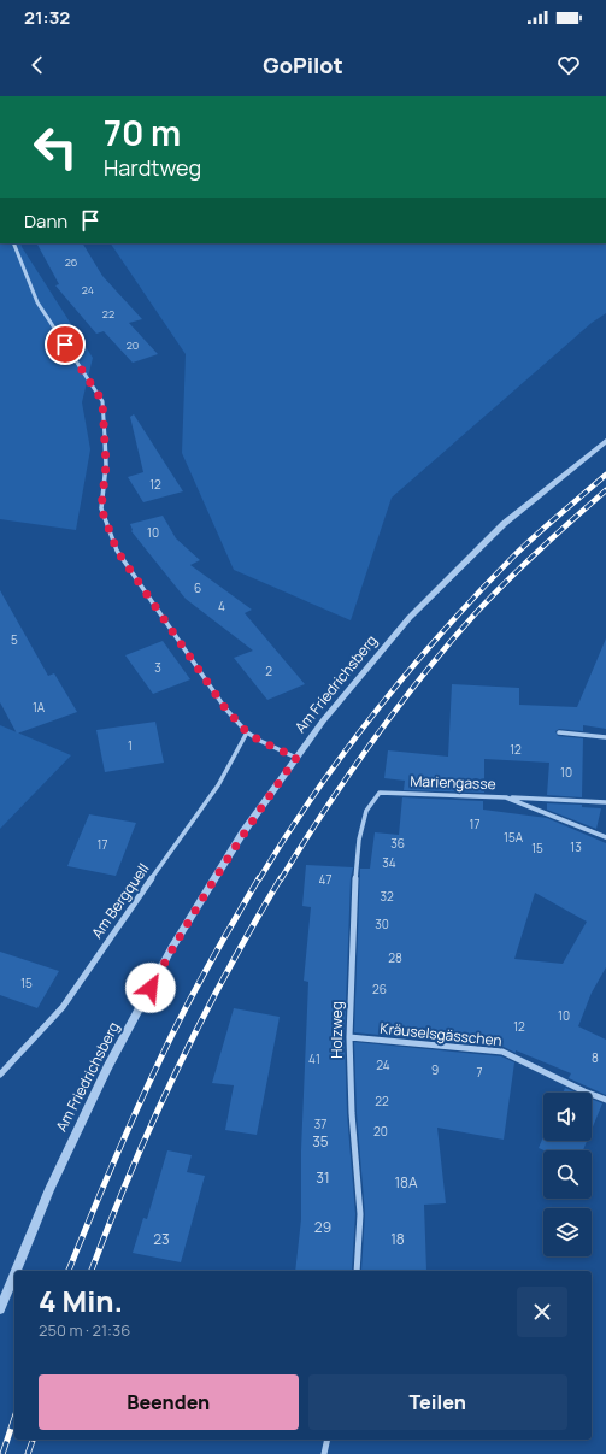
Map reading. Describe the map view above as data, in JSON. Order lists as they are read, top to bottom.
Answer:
{
  "streets": {
    "street": [
      "Am Friedrichsberg",
      "Mariengasse",
      "Am Bergquell",
      "Holzweg",
      "Kräuselsgässchen"
    ]
  },
  "crossings": [
    ["Mariengasse", "Holzweg"],
    ["Holzweg", "Kräuselsgässchen"]
  ],
  "house_numbers": [
    "26",
    "24",
    "22",
    "20",
    "12",
    "10",
    "6",
    "4",
    "5",
    "3",
    "2",
    "1A",
    "1",
    "12",
    "10",
    "17",
    "15A",
    "36",
    "17",
    "13",
    "15",
    "34",
    "47",
    "32",
    "30",
    "28",
    "15",
    "26",
    "10",
    "12",
    "8",
    "41",
    "24",
    "9",
    "7",
    "22",
    "37",
    "20",
    "35",
    "31",
    "18A",
    "29",
    "23",
    "18"
  ],
  "page": {
    "status": "21:32",
    "header": "GoPilot",
    "turn": ["70 m", "Hardtweg"],
    "then": "Dann",
    "heading": ["4 Min.", "250 m · 21:36"],
    "buttons": ["Beenden", "Teilen"]
  }
}
